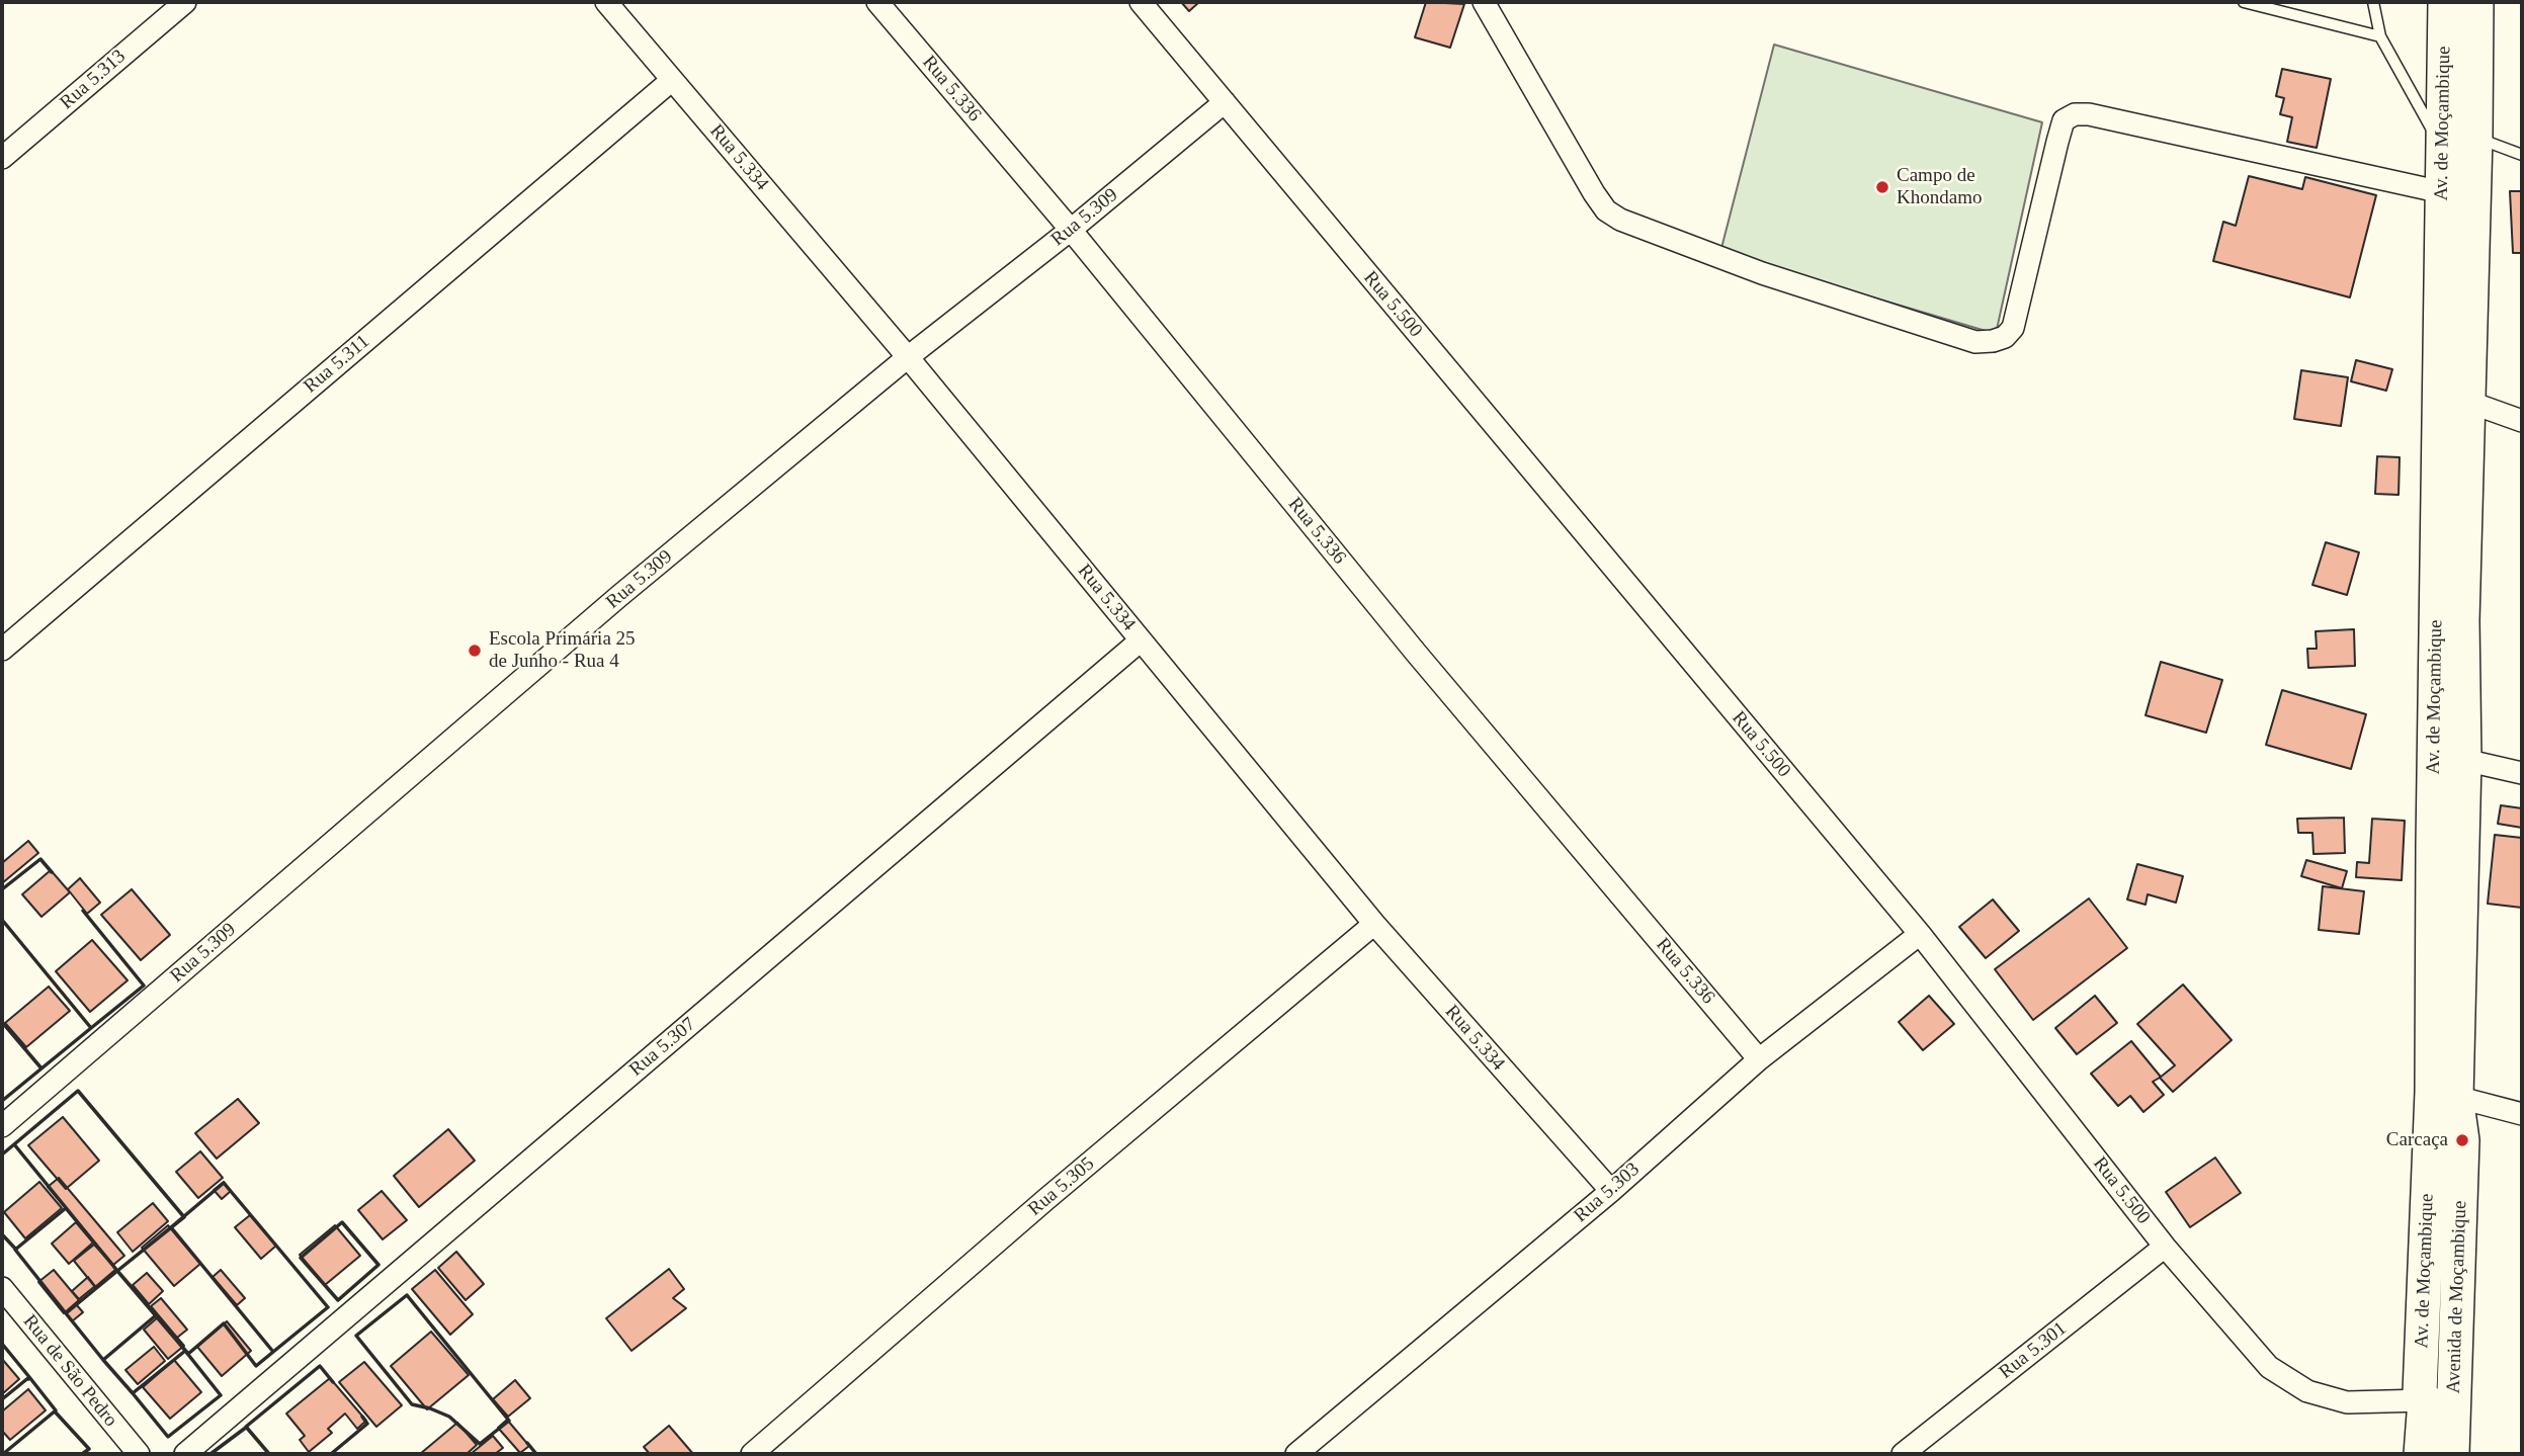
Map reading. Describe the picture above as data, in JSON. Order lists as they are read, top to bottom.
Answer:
{
  "streets": {
    "highway": ["Av. de Moçambique", "Avenida de Moçambique"],
    "street": [
      "Rua 5.313",
      "Rua 5.336",
      "Rua 5.334",
      "Rua 5.309",
      "Rua 5.500",
      "Rua 5.311",
      "Rua 5.307",
      "Rua 5.305",
      "Rua 5.303",
      "Rua 5.301",
      "Rua de São Pedro"
    ]
  },
  "crossings": [
    ["Rua 5.336", "Rua 5.309"],
    ["Rua 5.336", "Rua 5.303"],
    ["Av. de Moçambique", "Rua 5.500"],
    ["Av. de Moçambique", "Avenida de Moçambique"],
    ["Rua 5.334", "Rua 5.309"],
    ["Rua 5.334", "Rua 5.311"],
    ["Rua 5.334", "Rua 5.307"],
    ["Rua 5.334", "Rua 5.305"],
    ["Rua 5.334", "Rua 5.303"],
    ["Rua 5.309", "Rua 5.500"],
    ["Rua 5.500", "Rua 5.303"],
    ["Rua 5.500", "Avenida de Moçambique"],
    ["Rua 5.500", "Rua 5.301"]
  ],
  "places": ["Campo de Khondamo", "Escola Primária 25 de Junho - Rua 4", "Carcaça"]
}
